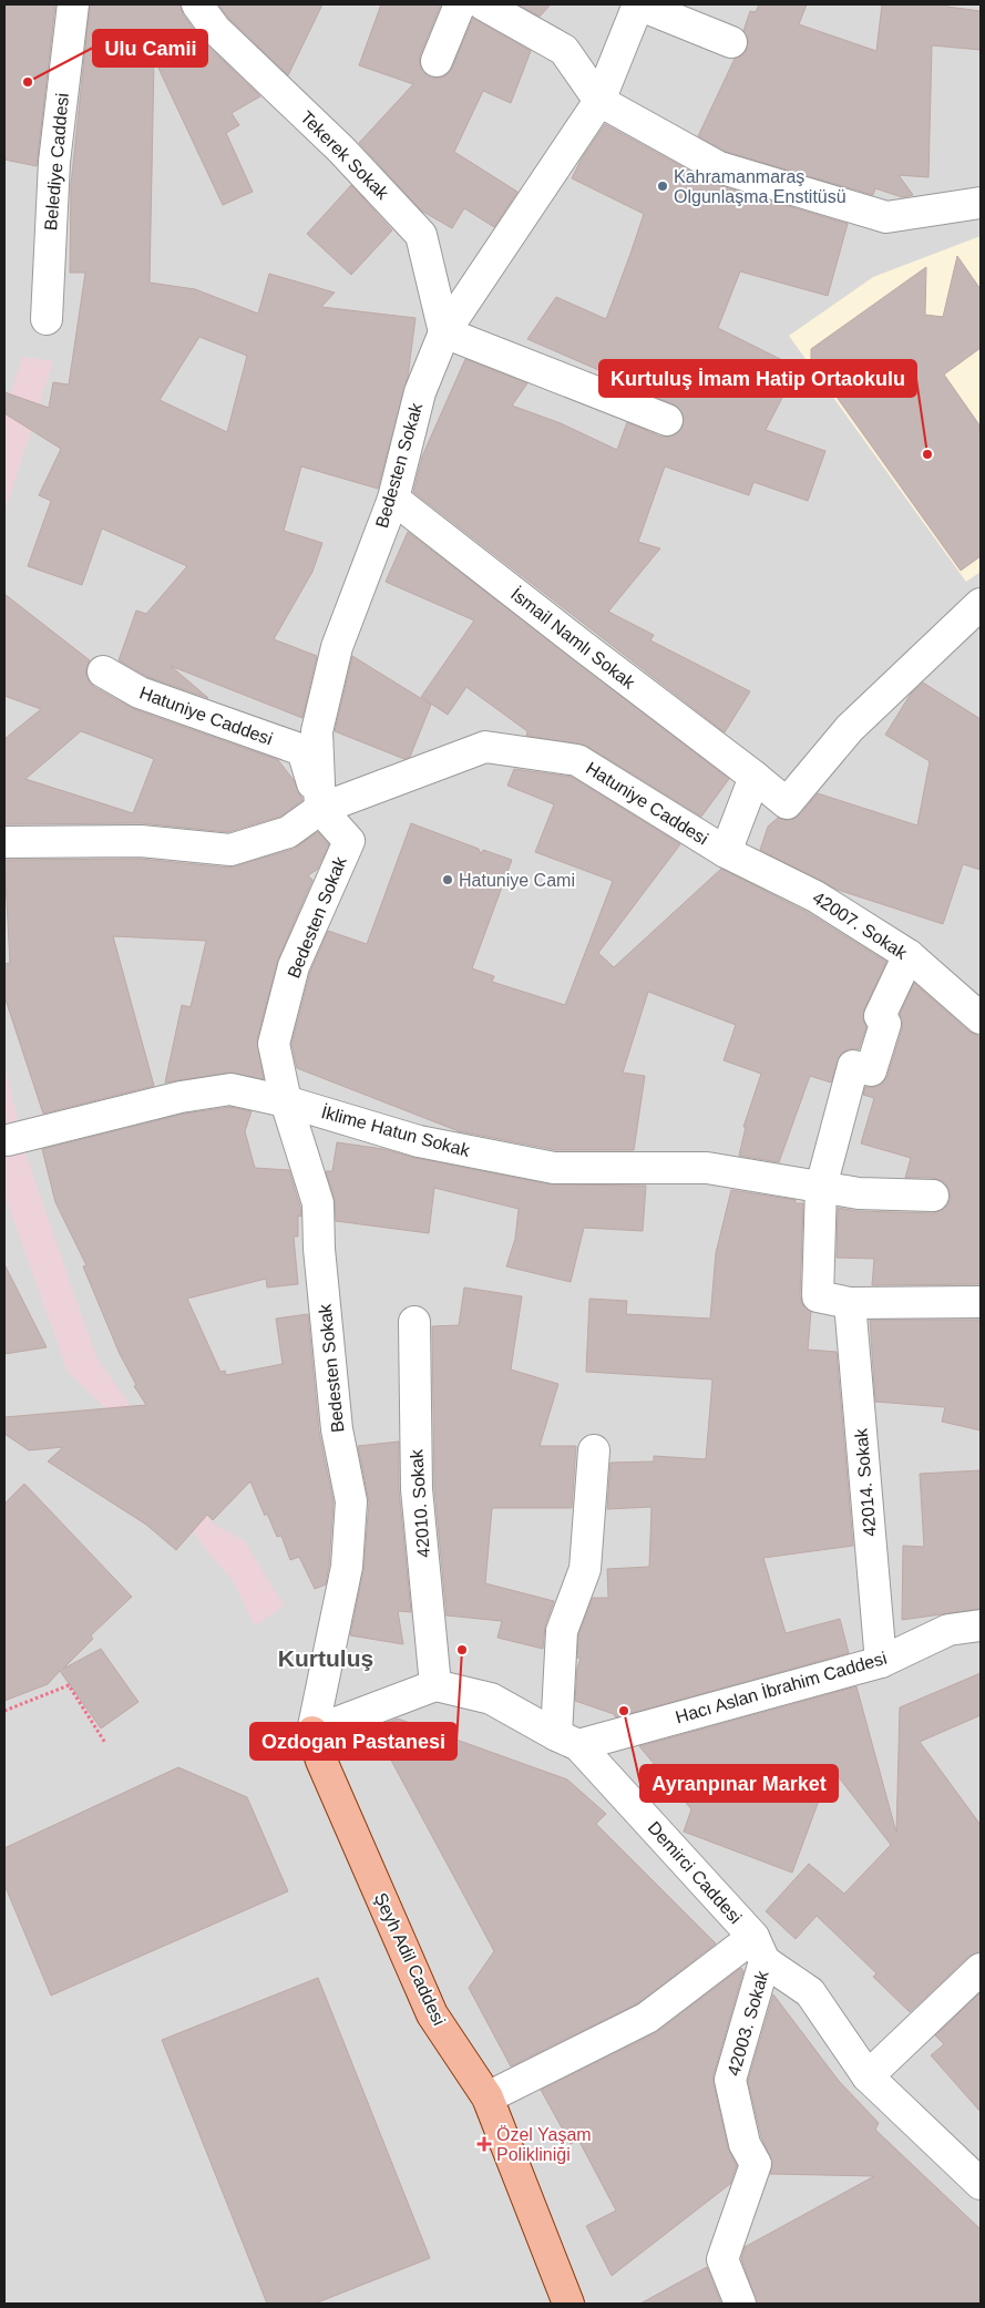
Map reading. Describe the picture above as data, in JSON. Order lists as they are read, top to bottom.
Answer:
{
  "streets": {
    "main road": ["Şeyh Adil Caddesi"],
    "street": [
      "Tekerek Sokak",
      "Belediye Caddesi",
      "Bedesten Sokak",
      "İsmail Namlı Sokak",
      "Hatuniye Caddesi",
      "42007. Sokak",
      "İklime Hatun Sokak",
      "42014. Sokak",
      "42010. Sokak",
      "Hacı Aslan İbrahim Caddesi",
      "Demirci Caddesi",
      "42003. Sokak"
    ]
  },
  "crossings": [
    ["Tekerek Sokak", "Bedesten Sokak"],
    ["Bedesten Sokak", "İsmail Namlı Sokak"],
    ["Bedesten Sokak", "Hatuniye Caddesi"],
    ["Bedesten Sokak", "İklime Hatun Sokak"],
    ["Bedesten Sokak", "Şeyh Adil Caddesi"],
    ["İsmail Namlı Sokak", "Hatuniye Caddesi"],
    ["Hatuniye Caddesi", "42007. Sokak"],
    ["42014. Sokak", "Hacı Aslan İbrahim Caddesi"],
    ["42010. Sokak", "Demirci Caddesi"],
    ["Hacı Aslan İbrahim Caddesi", "Demirci Caddesi"],
    ["Demirci Caddesi", "42003. Sokak"]
  ],
  "districts": ["Kurtuluş"],
  "places": {
    "other": [
      "Ulu Camii",
      "Kahramanmaraş Olgunlaşma Enstitüsü",
      "Kurtuluş İmam Hatip Ortaokulu",
      "Hatuniye Cami",
      "Ozdogan Pastanesi",
      "Ayranpınar Market"
    ],
    "health": ["Özel Yaşam Polikliniği"]
  }
}
